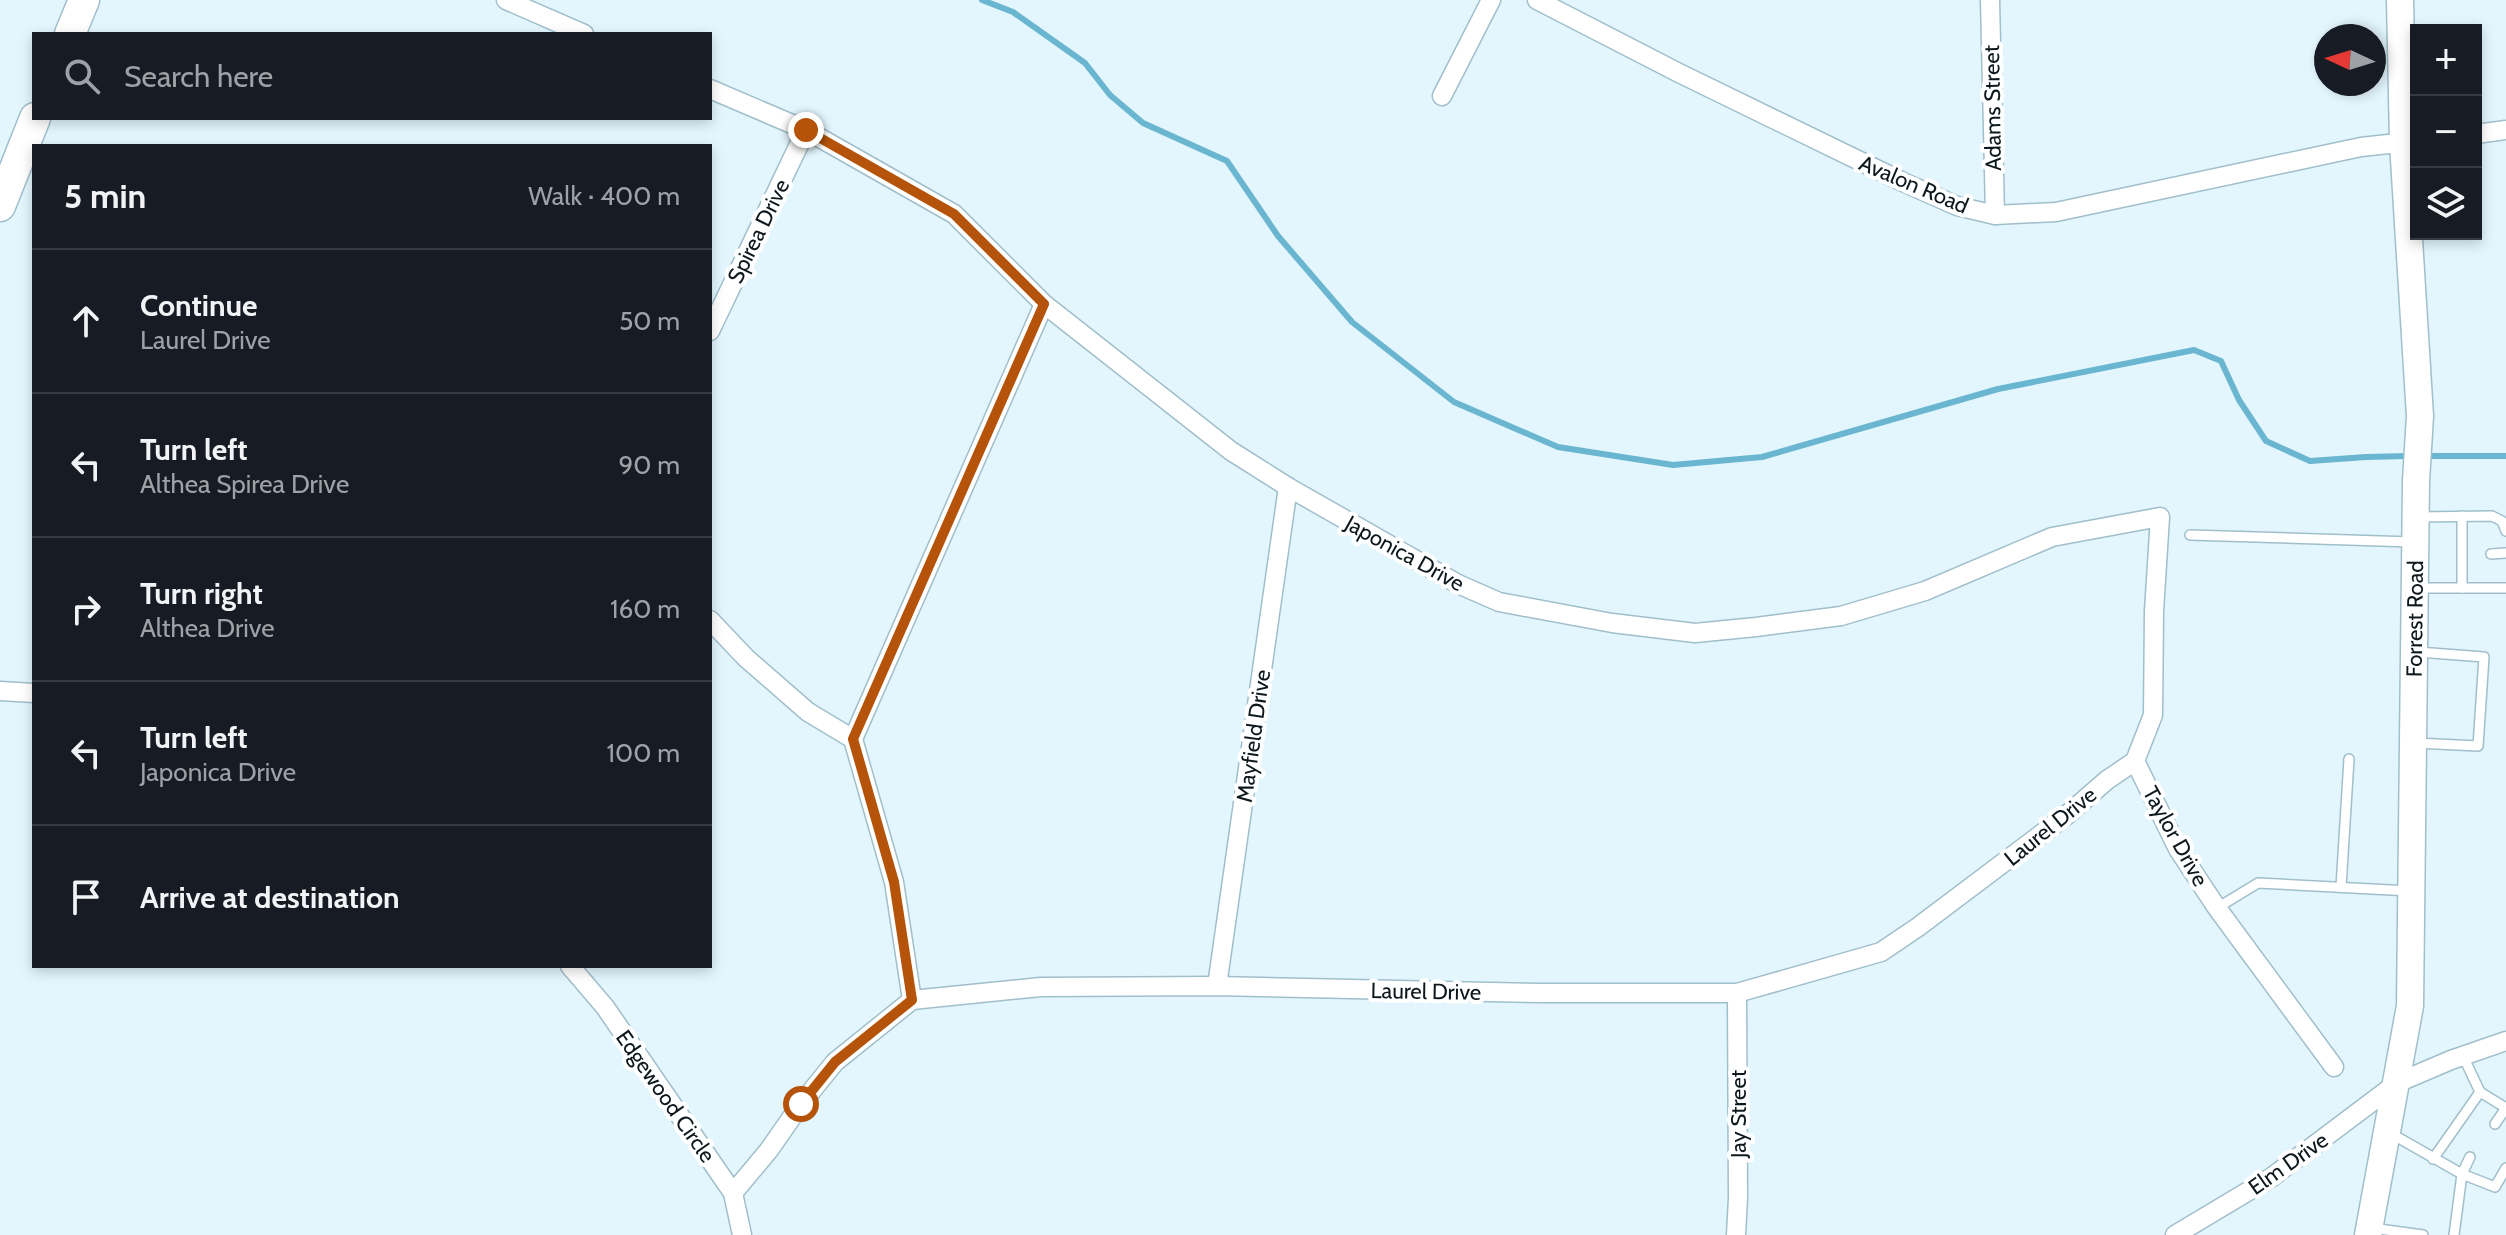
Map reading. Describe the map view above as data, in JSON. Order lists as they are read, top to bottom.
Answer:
{
  "streets": {
    "main road": ["Forrest Road"],
    "street": [
      "Adams Street",
      "Avalon Road",
      "Spirea Drive",
      "Japonica Drive",
      "Mayfield Drive",
      "Laurel Drive",
      "Taylor Drive",
      "Edgewood Circle",
      "Jay Street",
      "Elm Drive"
    ]
  },
  "crossings": [
    ["Adams Street", "Avalon Road"],
    ["Avalon Road", "Forrest Road"],
    ["Spirea Drive", "Japonica Drive"],
    ["Japonica Drive", "Mayfield Drive"],
    ["Japonica Drive", "Taylor Drive"],
    ["Forrest Road", "Elm Drive"],
    ["Mayfield Drive", "Laurel Drive"],
    ["Laurel Drive", "Taylor Drive"],
    ["Laurel Drive", "Jay Street"]
  ],
  "north": "left",
  "page": {
    "map_buttons": ["+", "−"],
    "search": "Search here",
    "heading": ["5 min", "Walk · 400 m"],
    "list": [
      ["Continue", "Laurel Drive", "50 m"],
      ["Turn left", "Althea Spirea Drive", "90 m"],
      ["Turn right", "Althea Drive", "160 m"],
      ["Turn left", "Japonica Drive", "100 m"],
      "Arrive at destination"
    ]
  }
}
